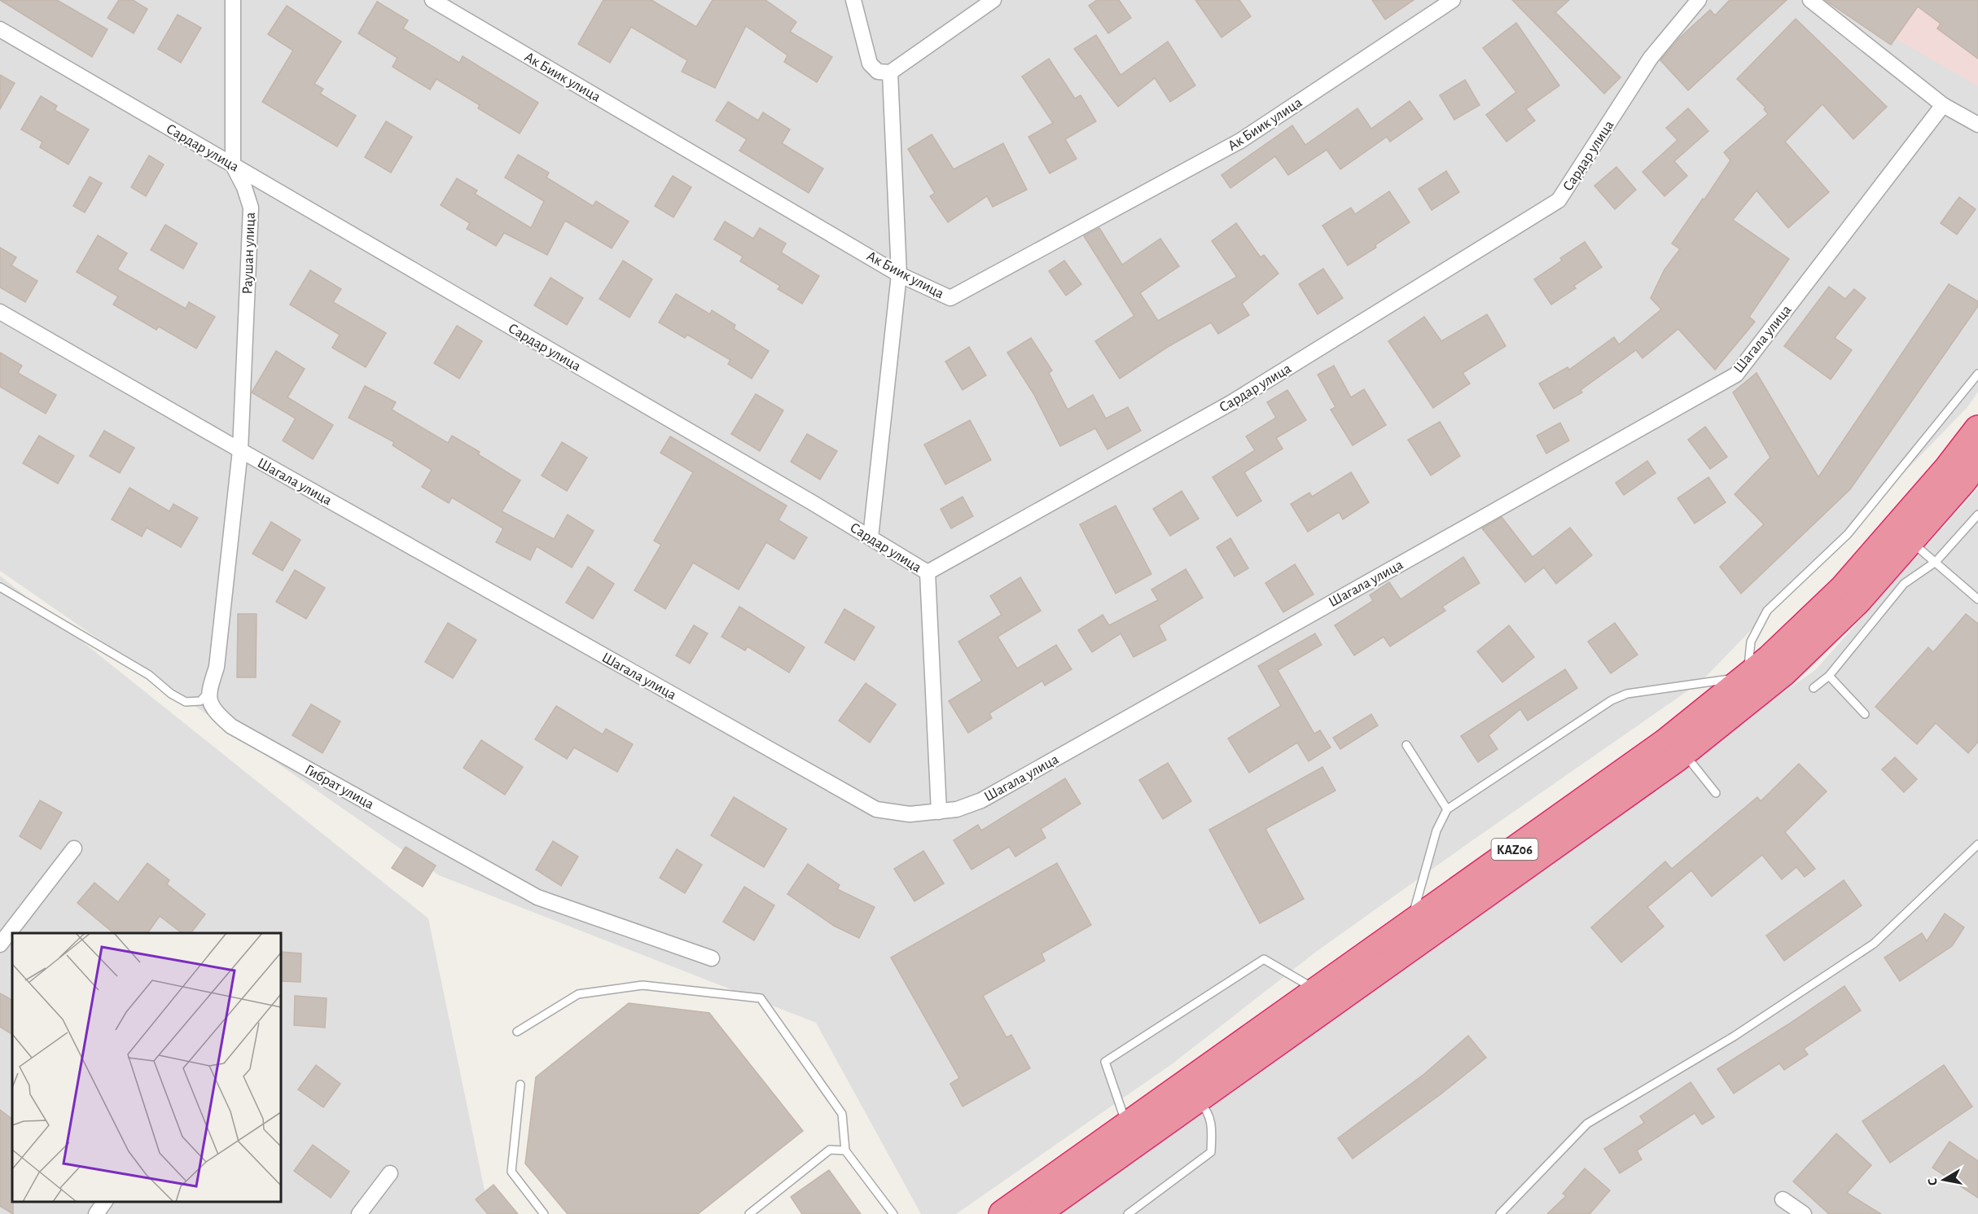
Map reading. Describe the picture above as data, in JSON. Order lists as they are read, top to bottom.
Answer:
{
  "streets": {
    "highway": ["KАZ06"],
    "street": [
      "Ак Биик улица",
      "Сардар улица",
      "Раушан улица",
      "Шагала улица",
      "Гибрат улица"
    ]
  },
  "crossings": [
    ["Сардар улица", "Раушан улица"],
    ["Раушан улица", "Шагала улица"]
  ],
  "north": "left"
}
